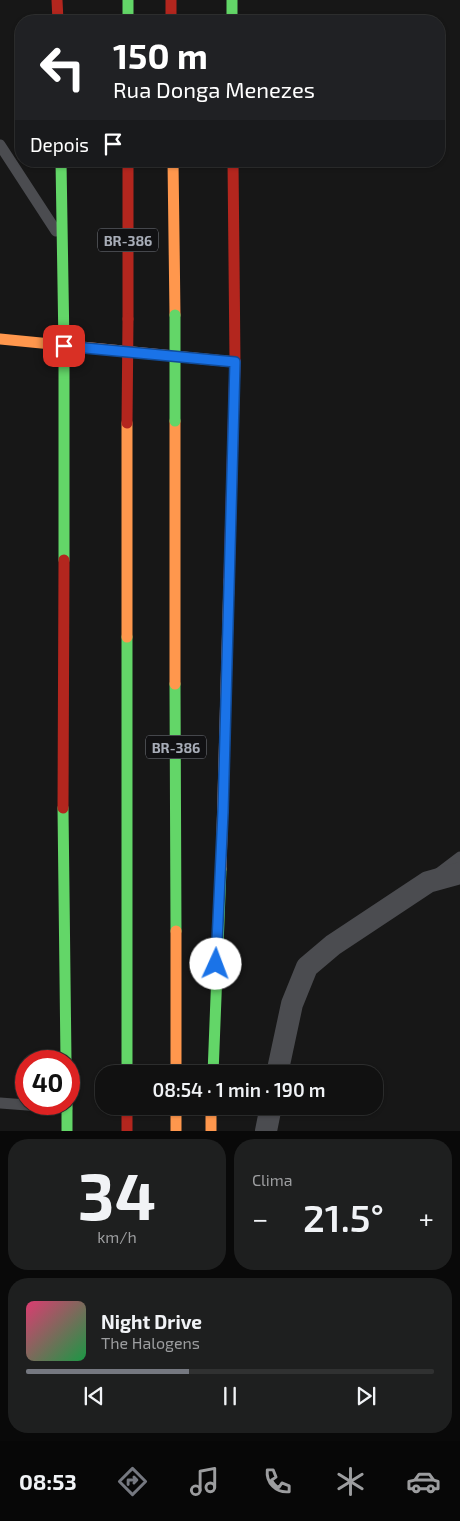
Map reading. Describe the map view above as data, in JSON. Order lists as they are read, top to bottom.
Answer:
{
  "streets": {
    "main road": ["BR-386"]
  },
  "page": {
    "turn": ["150 m", "Rua Donga Menezes"],
    "then": "Depois",
    "limit": "40",
    "trip": "08:54 · 1 min · 190 m",
    "tile": [
      ["34", "km/h"],
      "Clima"
    ],
    "heat": ["−", "21.5°", "+"],
    "song": ["Night Drive", "The Halogens"],
    "tabs": "08:53"
  }
}
